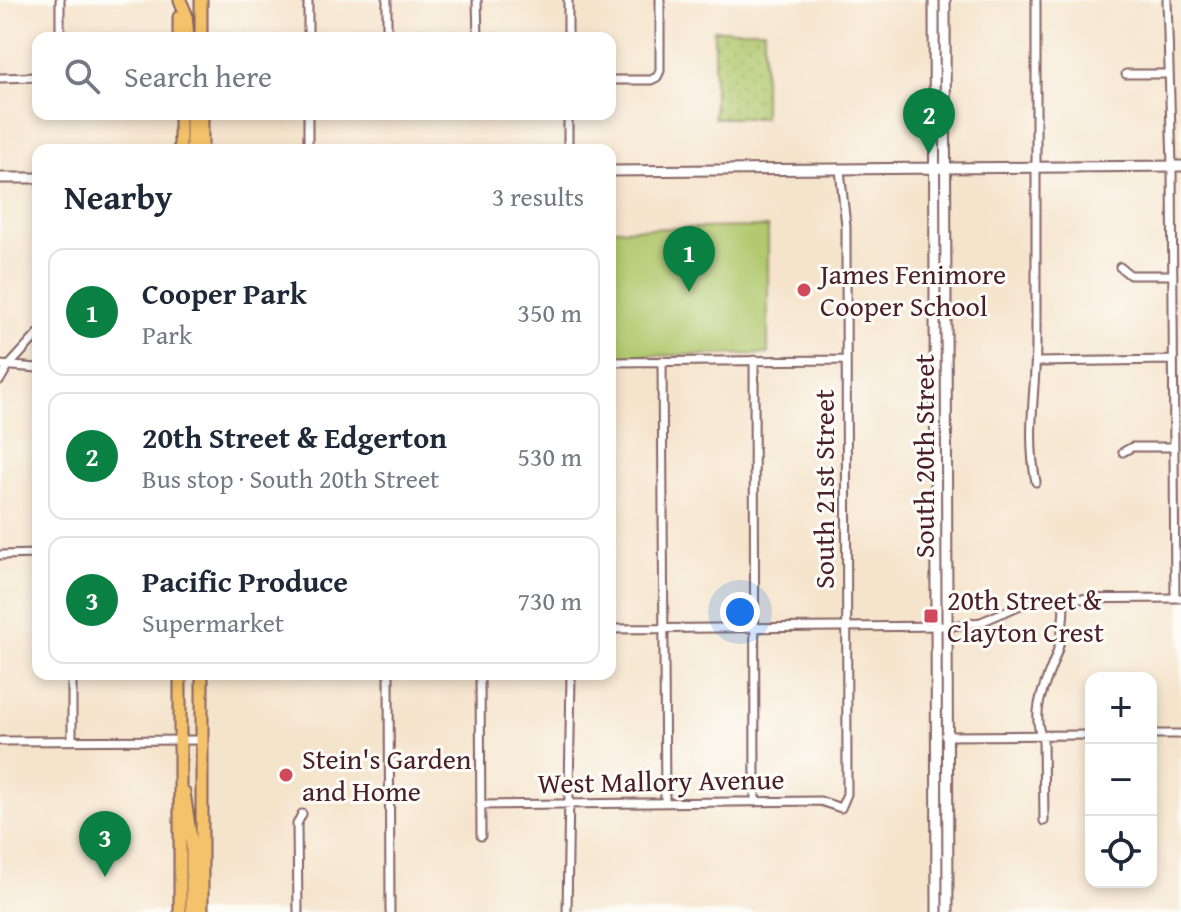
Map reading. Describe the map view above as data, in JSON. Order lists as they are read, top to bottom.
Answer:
{
  "streets": {
    "street": ["South 20th Street", "South 21st Street", "West Mallory Avenue"]
  },
  "crossings": [
    ["South 21st Street", "West Mallory Avenue"]
  ],
  "places": {
    "other": ["James Fenimore Cooper School", "Stein's Garden and Home"],
    "transit": ["20th Street & Clayton Crest"]
  },
  "page": {
    "search": "Search here",
    "pins": ["2", "1", "3"],
    "heading": ["Nearby", "3 results"],
    "list": [
      {
        "mark": "1",
        "name": "Cooper Park",
        "note": "Park",
        "value": "350 m"
      },
      {
        "mark": "2",
        "name": "20th Street & Edgerton",
        "note": "Bus stop · South 20th Street",
        "value": "530 m"
      },
      {
        "mark": "3",
        "name": "Pacific Produce",
        "note": "Supermarket",
        "value": "730 m"
      }
    ],
    "map_buttons": ["+", "−"]
  }
}
